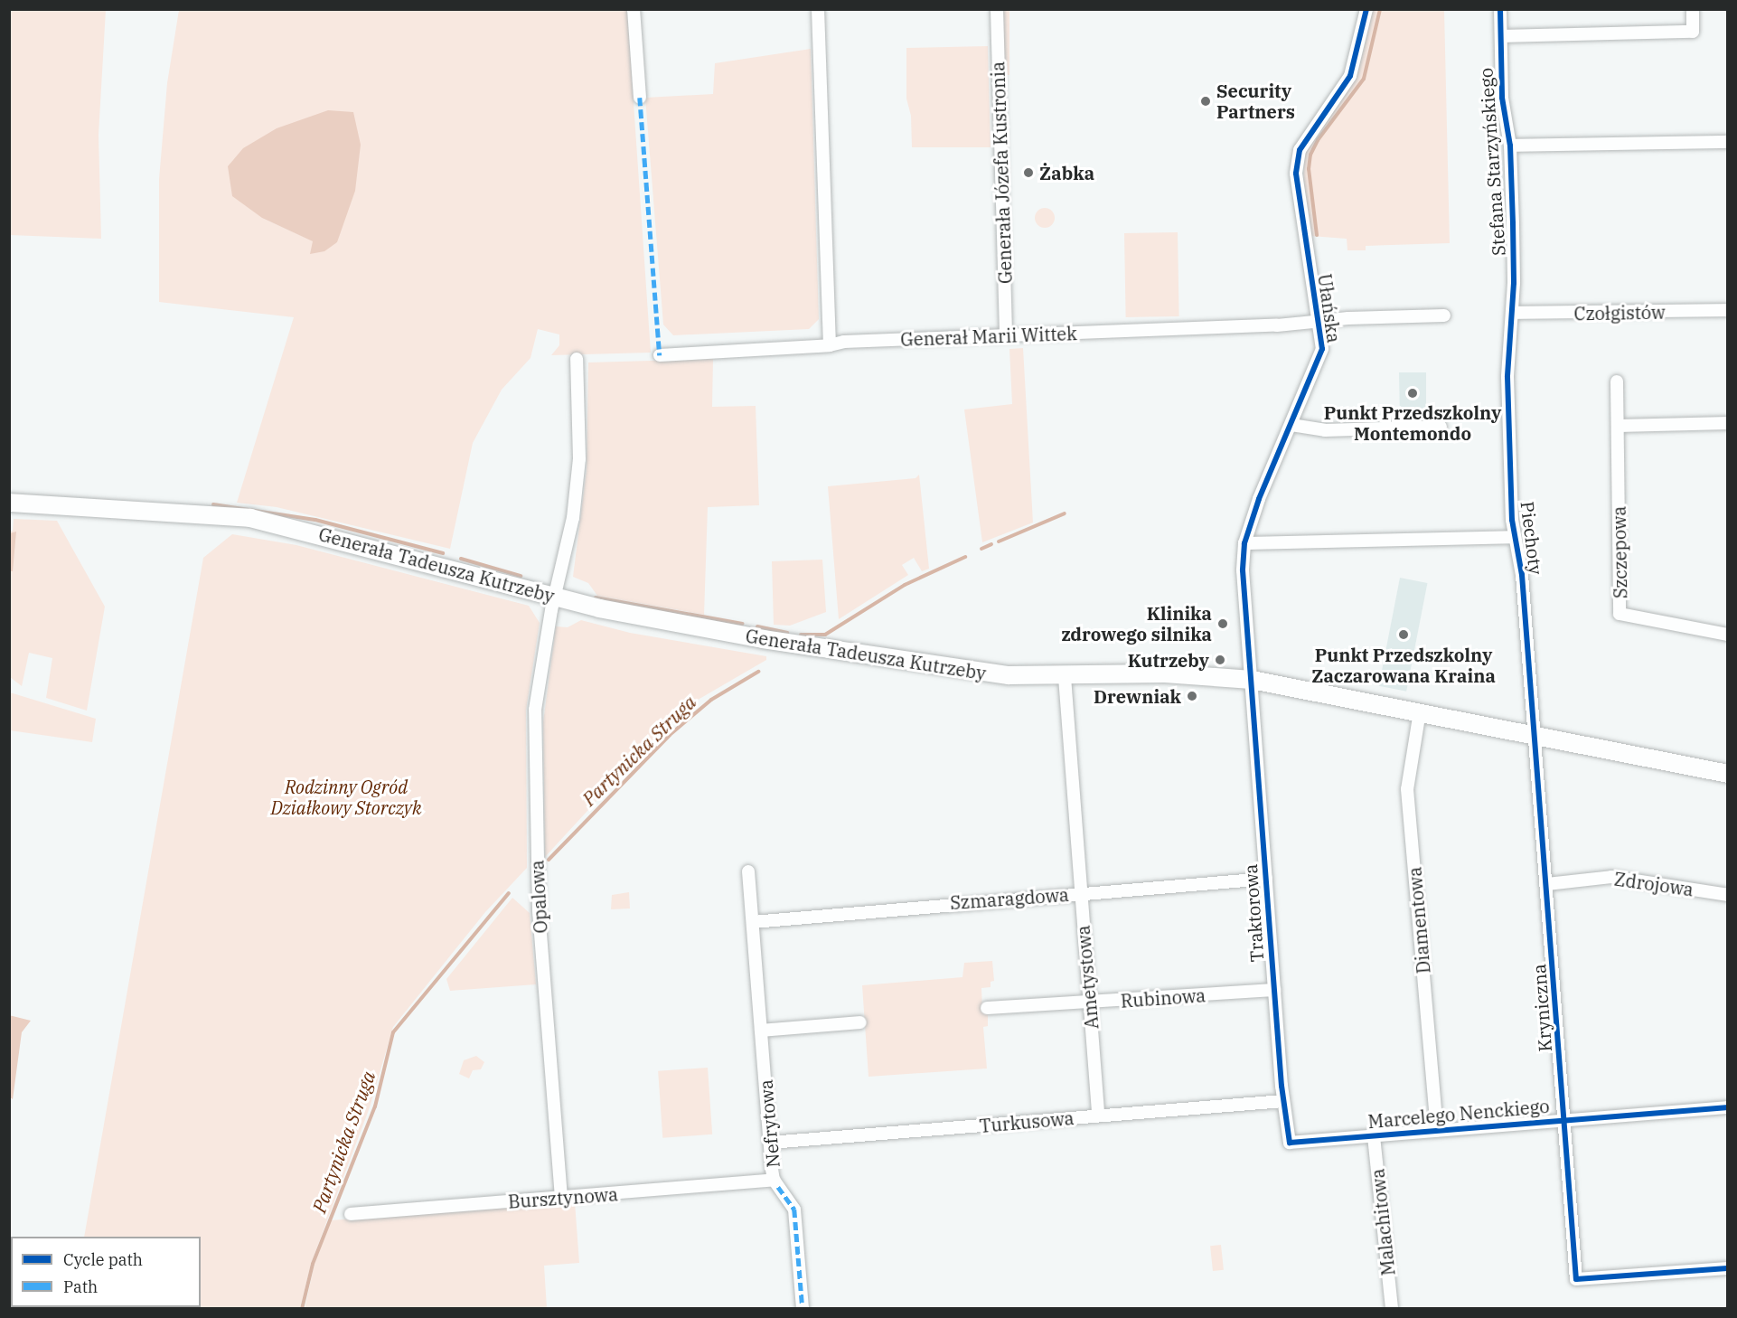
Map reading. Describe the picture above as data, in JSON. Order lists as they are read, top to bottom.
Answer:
{
  "streets": {
    "street": [
      "Stefana Starzyńskiego",
      "Generała Józefa Kustronia",
      "Ułańska",
      "Czołgistów",
      "Generał Marii Wittek",
      "Piechoty",
      "Szczepowa",
      "Generała Tadeusza Kutrzeby",
      "Zdrojowa",
      "Opalowa",
      "Szmaragdowa",
      "Traktorowa",
      "Diamentowa",
      "Ametystowa",
      "Rubinowa",
      "Kryniczna",
      "Marcelego Nenckiego",
      "Turkusowa",
      "Nefrytowa",
      "Bursztynowa",
      "Malachitowa"
    ]
  },
  "crossings": [
    ["Stefana Starzyńskiego", "Czołgistów"],
    ["Stefana Starzyńskiego", "Piechoty"],
    ["Generała Józefa Kustronia", "Generał Marii Wittek"],
    ["Ułańska", "Generał Marii Wittek"],
    ["Ułańska", "Generała Tadeusza Kutrzeby"],
    ["Ułańska", "Traktorowa"],
    ["Czołgistów", "Piechoty"],
    ["Piechoty", "Generała Tadeusza Kutrzeby"],
    ["Piechoty", "Kryniczna"],
    ["Generała Tadeusza Kutrzeby", "Opalowa"],
    ["Generała Tadeusza Kutrzeby", "Traktorowa"],
    ["Generała Tadeusza Kutrzeby", "Diamentowa"],
    ["Generała Tadeusza Kutrzeby", "Ametystowa"],
    ["Generała Tadeusza Kutrzeby", "Kryniczna"],
    ["Zdrojowa", "Kryniczna"],
    ["Opalowa", "Bursztynowa"],
    ["Szmaragdowa", "Traktorowa"],
    ["Szmaragdowa", "Ametystowa"],
    ["Szmaragdowa", "Nefrytowa"],
    ["Traktorowa", "Rubinowa"],
    ["Traktorowa", "Marcelego Nenckiego"],
    ["Traktorowa", "Turkusowa"],
    ["Diamentowa", "Marcelego Nenckiego"],
    ["Ametystowa", "Rubinowa"],
    ["Ametystowa", "Turkusowa"],
    ["Kryniczna", "Marcelego Nenckiego"],
    ["Marcelego Nenckiego", "Malachitowa"],
    ["Turkusowa", "Nefrytowa"],
    ["Nefrytowa", "Bursztynowa"]
  ],
  "water": ["Partynicka Struga"],
  "parks": ["Rodzinny Ogród Działkowy Storczyk"],
  "places": [
    "Security Partners",
    "Żabka",
    "Punkt Przedszkolny Montemondo",
    "Klinika zdrowego silnika",
    "Punkt Przedszkolny Zaczarowana Kraina",
    "Kutrzeby",
    "Drewniak"
  ],
  "legend": ["Cycle path", "Path"]
}
